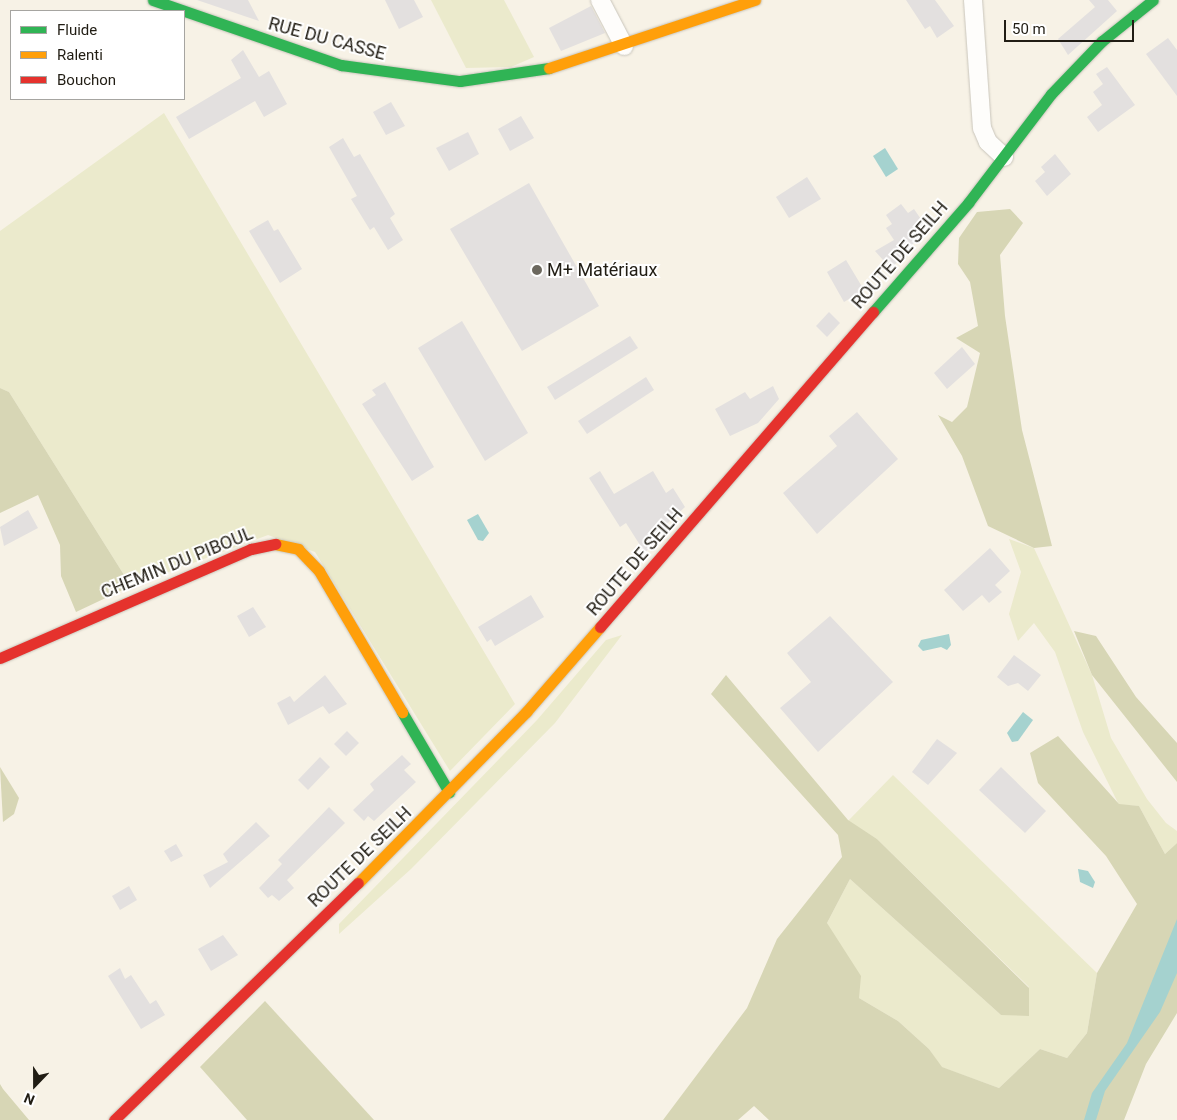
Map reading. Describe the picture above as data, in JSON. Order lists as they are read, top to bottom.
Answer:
{
  "streets": {
    "street": ["RUE DU CASSE", "ROUTE DE SEILH", "CHEMIN DU PIBOUL"]
  },
  "crossings": [
    ["ROUTE DE SEILH", "CHEMIN DU PIBOUL"]
  ],
  "places": ["M+ Matériaux"],
  "legend": ["Fluide", "Ralenti", "Bouchon"],
  "scale_bar": "50 m",
  "north": "bottom"
}
